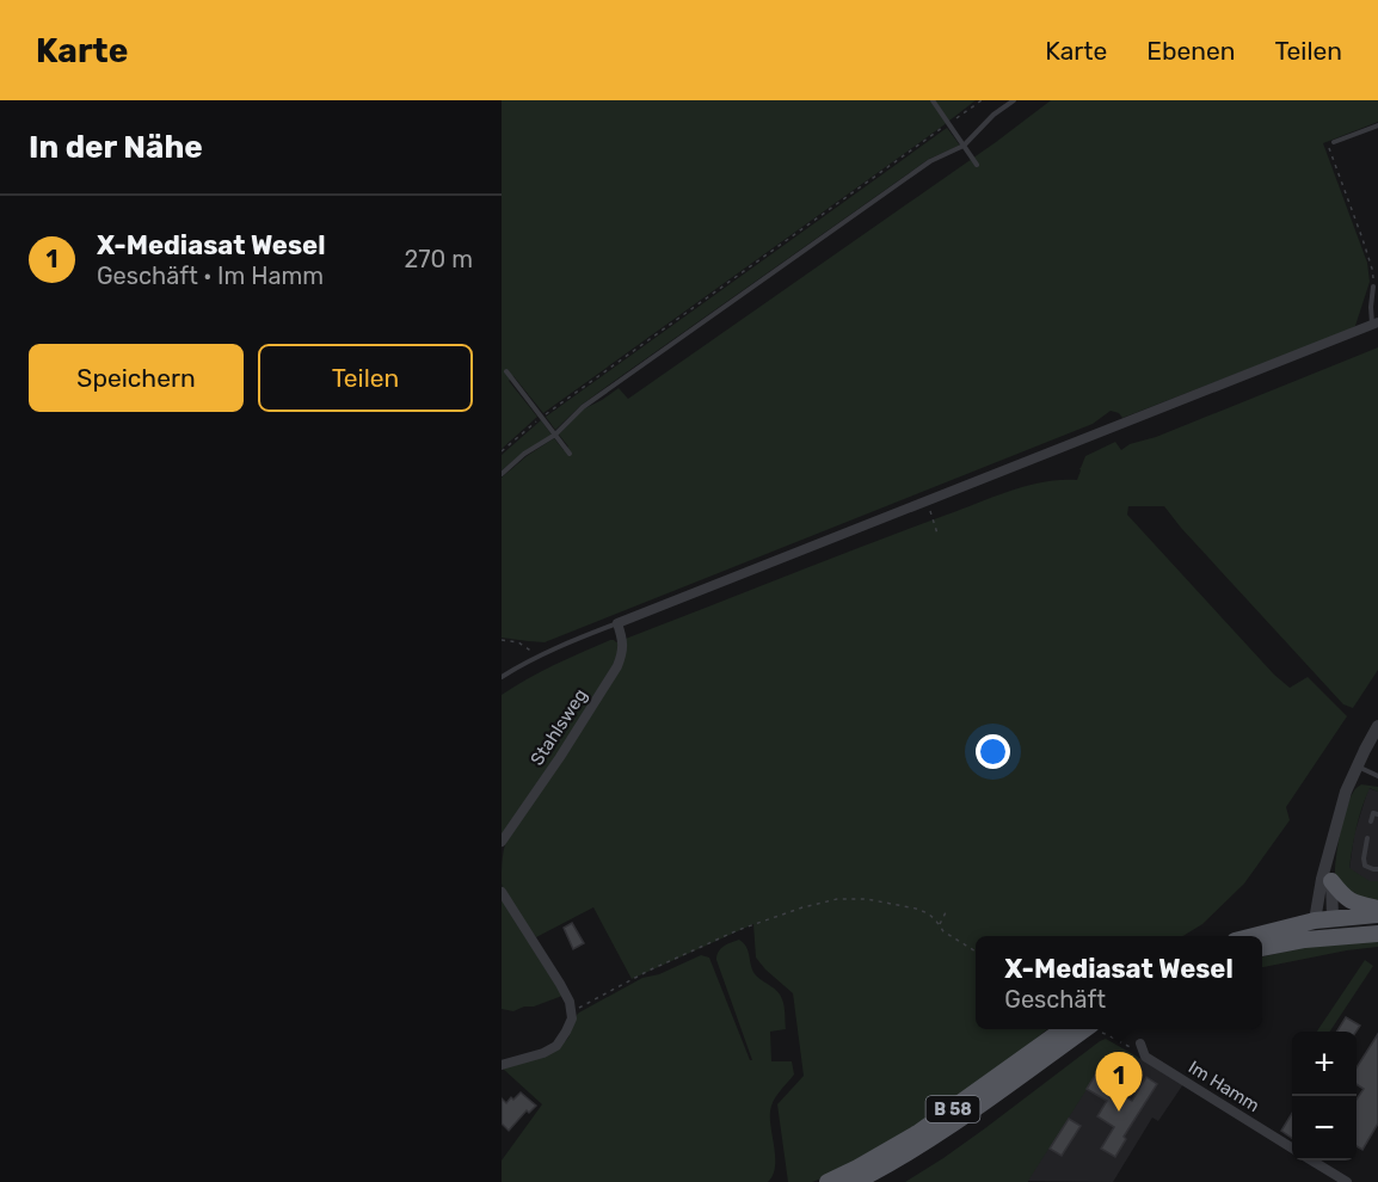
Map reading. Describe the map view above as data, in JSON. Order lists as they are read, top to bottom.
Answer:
{
  "streets": {
    "main road": ["B 58"],
    "street": ["Stahlsweg", "Im Hamm"]
  },
  "page": {
    "header": "Karte",
    "nav": ["Karte", "Ebenen", "Teilen"],
    "heading": "In der Nähe",
    "list": [
      {
        "mark": "1",
        "name": "X-Mediasat Wesel",
        "note": "Geschäft · Im Hamm",
        "value": "270 m"
      }
    ],
    "buttons": ["Speichern", "Teilen"],
    "popup": ["X-Mediasat Wesel", "Geschäft"],
    "map_buttons": ["+", "−"],
    "pins": "1"
  }
}
